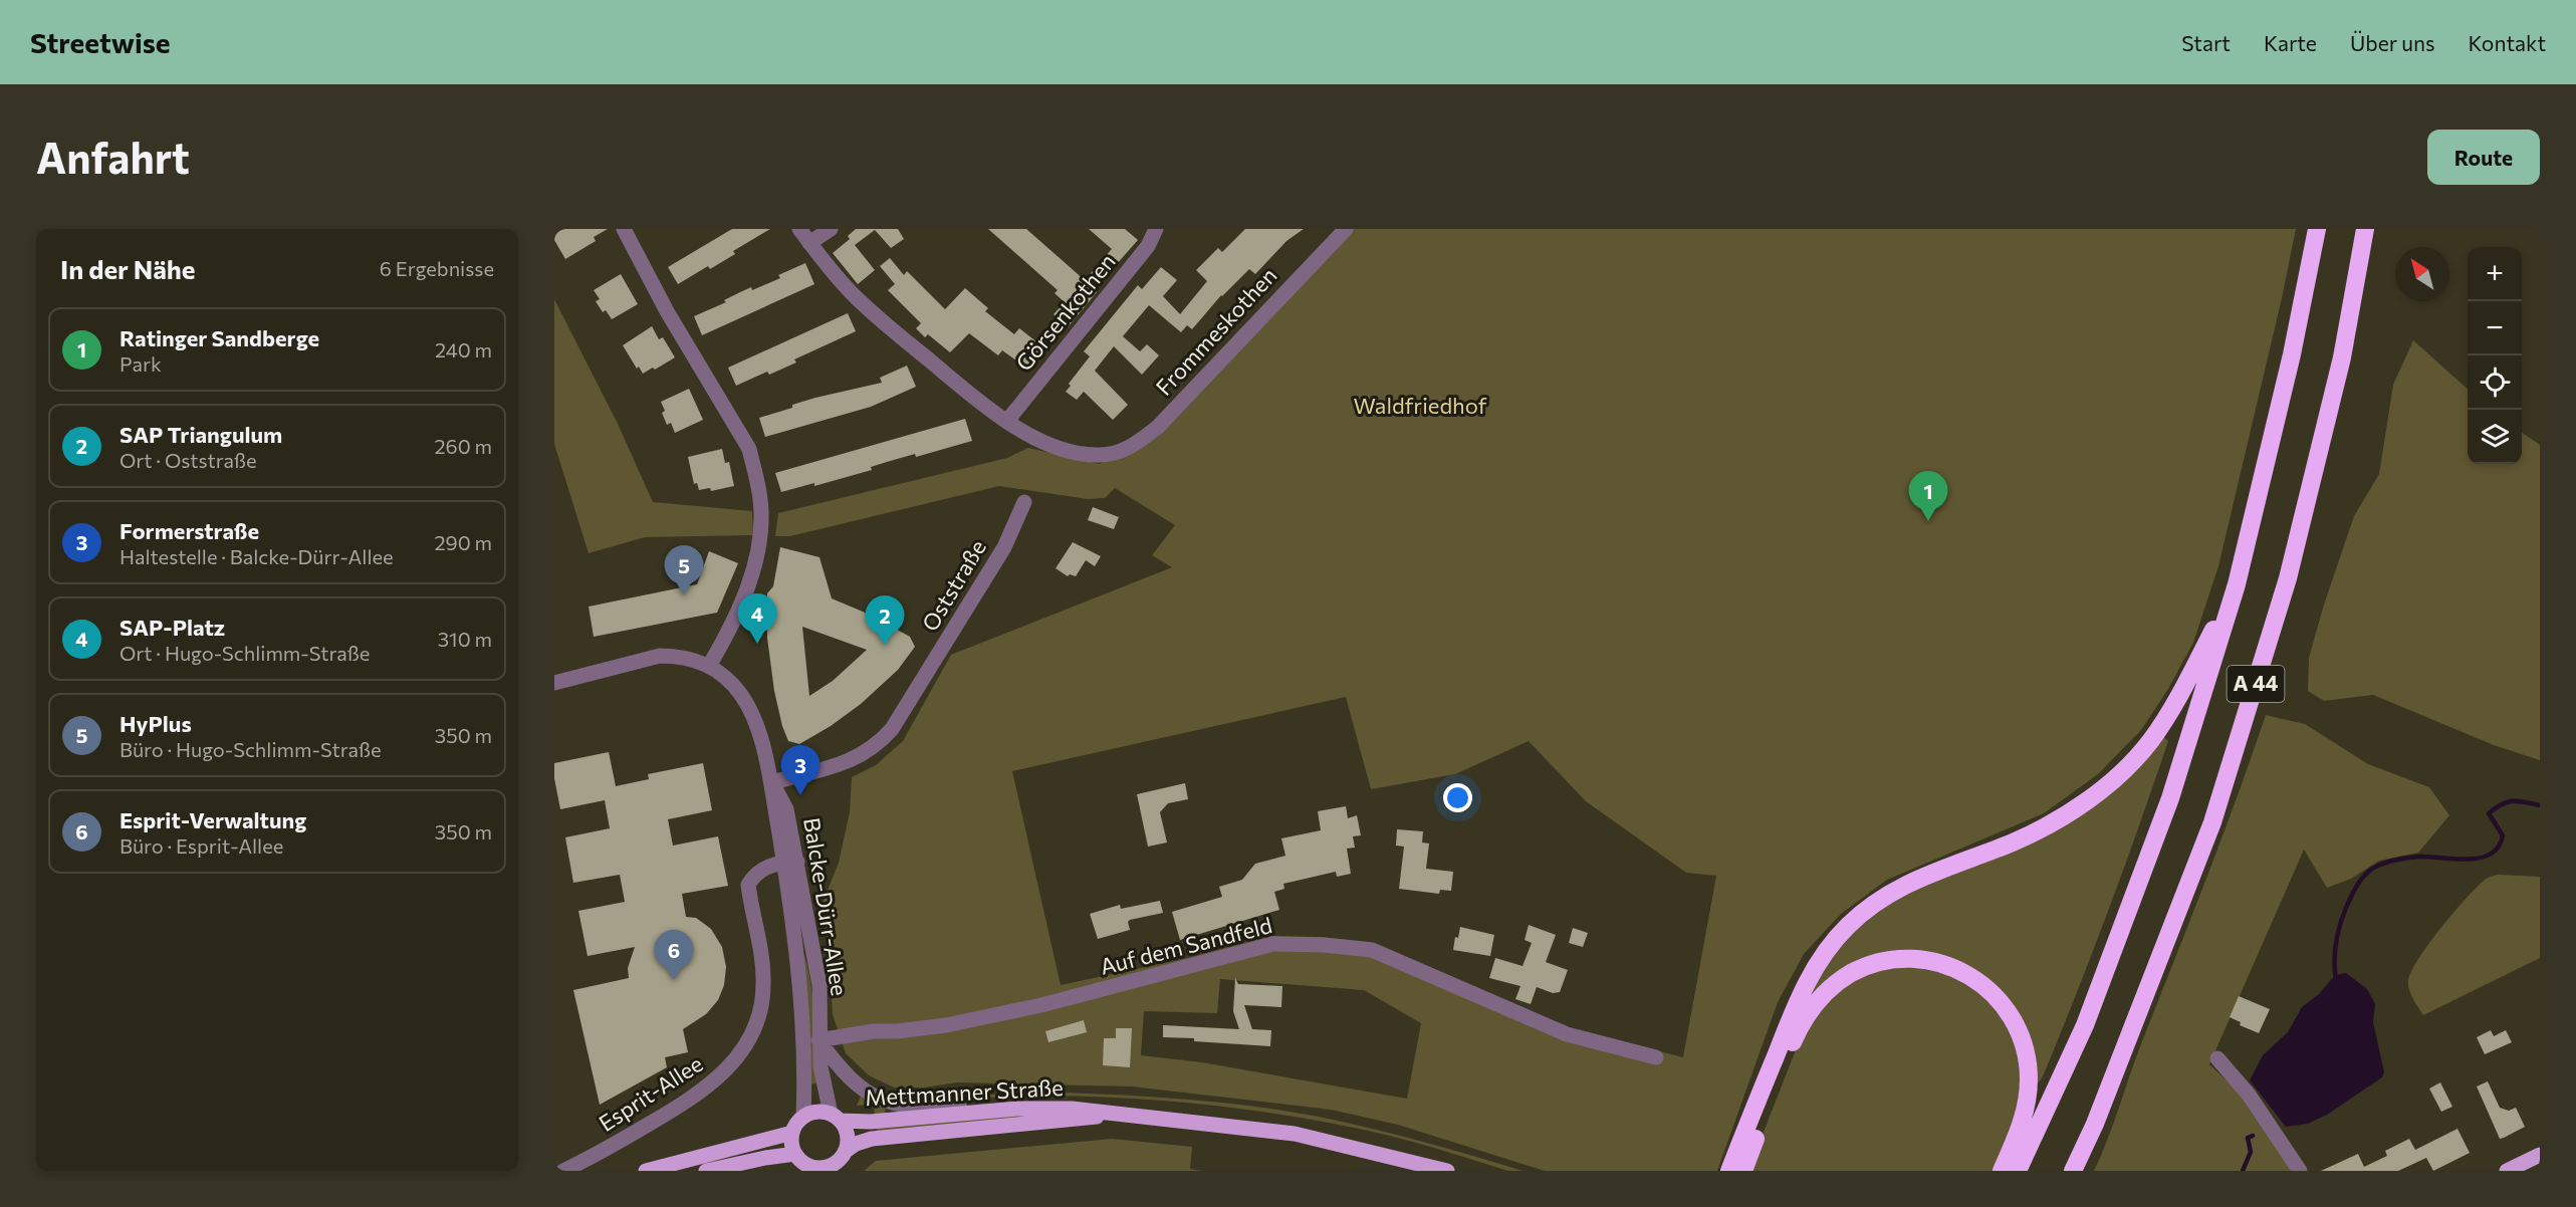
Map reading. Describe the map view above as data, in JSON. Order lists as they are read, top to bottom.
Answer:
{
  "streets": {
    "highway": ["A 44"],
    "main road": ["Mettmanner Straße"],
    "street": [
      "Görsenkothen",
      "Frommeskothen",
      "Oststraße",
      "Balcke-Dürr-Allee",
      "Auf dem Sandfeld",
      "Esprit-Allee"
    ]
  },
  "crossings": [
    ["Görsenkothen", "Frommeskothen"],
    ["Oststraße", "Balcke-Dürr-Allee"],
    ["Balcke-Dürr-Allee", "Auf dem Sandfeld"],
    ["Balcke-Dürr-Allee", "Mettmanner Straße"],
    ["Balcke-Dürr-Allee", "Esprit-Allee"]
  ],
  "parks": ["Waldfriedhof"],
  "north": "top left",
  "page": {
    "header": "Streetwise",
    "nav": [
      "Start",
      "Karte",
      "Über uns",
      "Kontakt"
    ],
    "buttons": "Route",
    "title": "Anfahrt",
    "heading": ["In der Nähe", "6 Ergebnisse"],
    "map_buttons": ["+", "−"],
    "list": [
      {
        "mark": "1",
        "name": "Ratinger Sandberge",
        "note": "Park",
        "value": "240 m"
      },
      {
        "mark": "2",
        "name": "SAP Triangulum",
        "note": "Ort · Oststraße",
        "value": "260 m"
      },
      {
        "mark": "3",
        "name": "Formerstraße",
        "note": "Haltestelle · Balcke-Dürr-Allee",
        "value": "290 m"
      },
      {
        "mark": "4",
        "name": "SAP-Platz",
        "note": "Ort · Hugo-Schlimm-Straße",
        "value": "310 m"
      },
      {
        "mark": "5",
        "name": "HyPlus",
        "note": "Büro · Hugo-Schlimm-Straße",
        "value": "350 m"
      },
      {
        "mark": "6",
        "name": "Esprit-Verwaltung",
        "note": "Büro · Esprit-Allee",
        "value": "350 m"
      }
    ],
    "pins": [
      "1",
      "5",
      "4",
      "2",
      "3",
      "6"
    ]
  }
}
